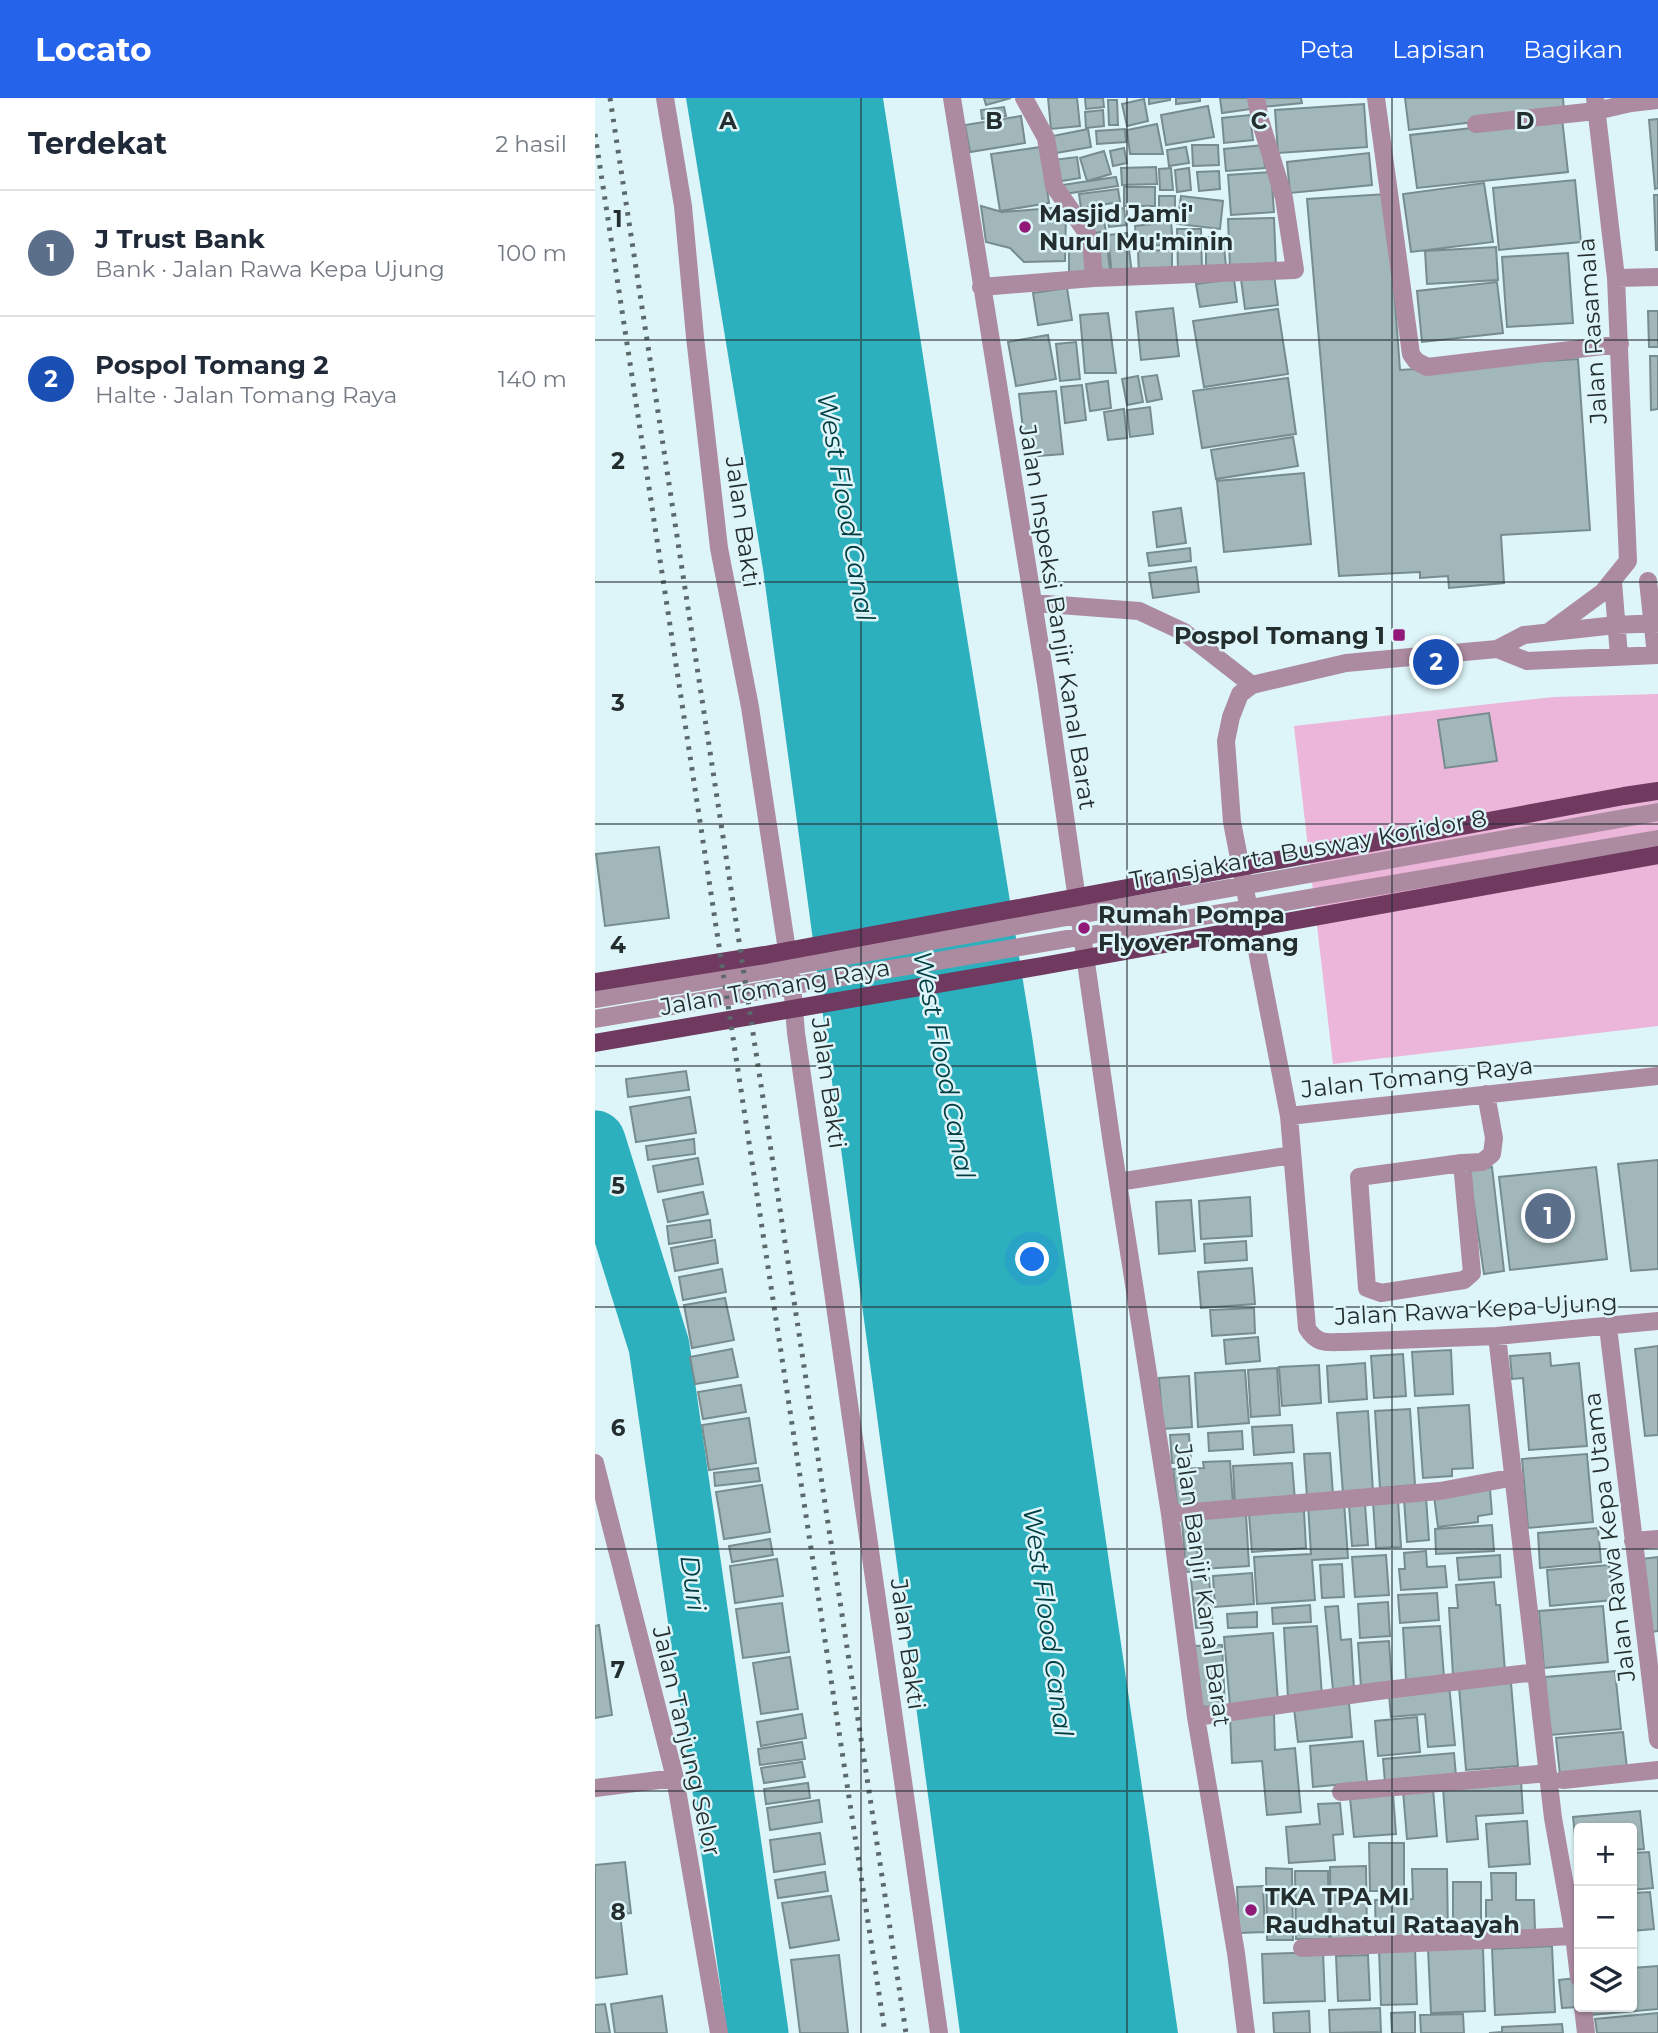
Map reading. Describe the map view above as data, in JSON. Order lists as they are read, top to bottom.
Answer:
{
  "streets": {
    "main road": ["Jalan Tomang Raya"],
    "street": [
      "Jalan Rasamala",
      "Jalan Bakti",
      "Jalan Inspeksi Banjir Kanal Barat",
      "Transjakarta Busway Koridor 8",
      "Jalan Rawa Kepa Ujung",
      "Jalan Rawa Kepa Utama",
      "Jalan Banjir Kanal Barat",
      "Jalan Tanjung Selor"
    ]
  },
  "crossings": [
    ["Jalan Inspeksi Banjir Kanal Barat", "Jalan Banjir Kanal Barat"],
    ["Transjakarta Busway Koridor 8", "Jalan Tomang Raya"],
    ["Jalan Tomang Raya", "Jalan Rawa Kepa Ujung"],
    ["Jalan Rawa Kepa Ujung", "Jalan Rawa Kepa Utama"]
  ],
  "water": ["West Flood Canal", "Duri"],
  "places": {
    "other": ["Masjid Jami' Nurul Mu'minin", "Rumah Pompa Flyover Tomang", "TKA TPA MI Raudhatul Rataayah"],
    "transit": ["Pospol Tomang 1"]
  },
  "page": {
    "header": "Locato",
    "nav": ["Peta", "Lapisan", "Bagikan"],
    "heading": ["Terdekat", "2 hasil"],
    "list": [
      {
        "mark": "1",
        "name": "J Trust Bank",
        "note": "Bank · Jalan Rawa Kepa Ujung",
        "value": "100 m"
      },
      {
        "mark": "2",
        "name": "Pospol Tomang 2",
        "note": "Halte · Jalan Tomang Raya",
        "value": "140 m"
      }
    ],
    "pins": ["2", "1"],
    "map_buttons": ["+", "−"]
  },
  "grid": {
    "columns": [
      "A",
      "B",
      "C",
      "D"
    ],
    "rows": [
      "1",
      "2",
      "3",
      "4",
      "5",
      "6",
      "7",
      "8"
    ]
  }
}
